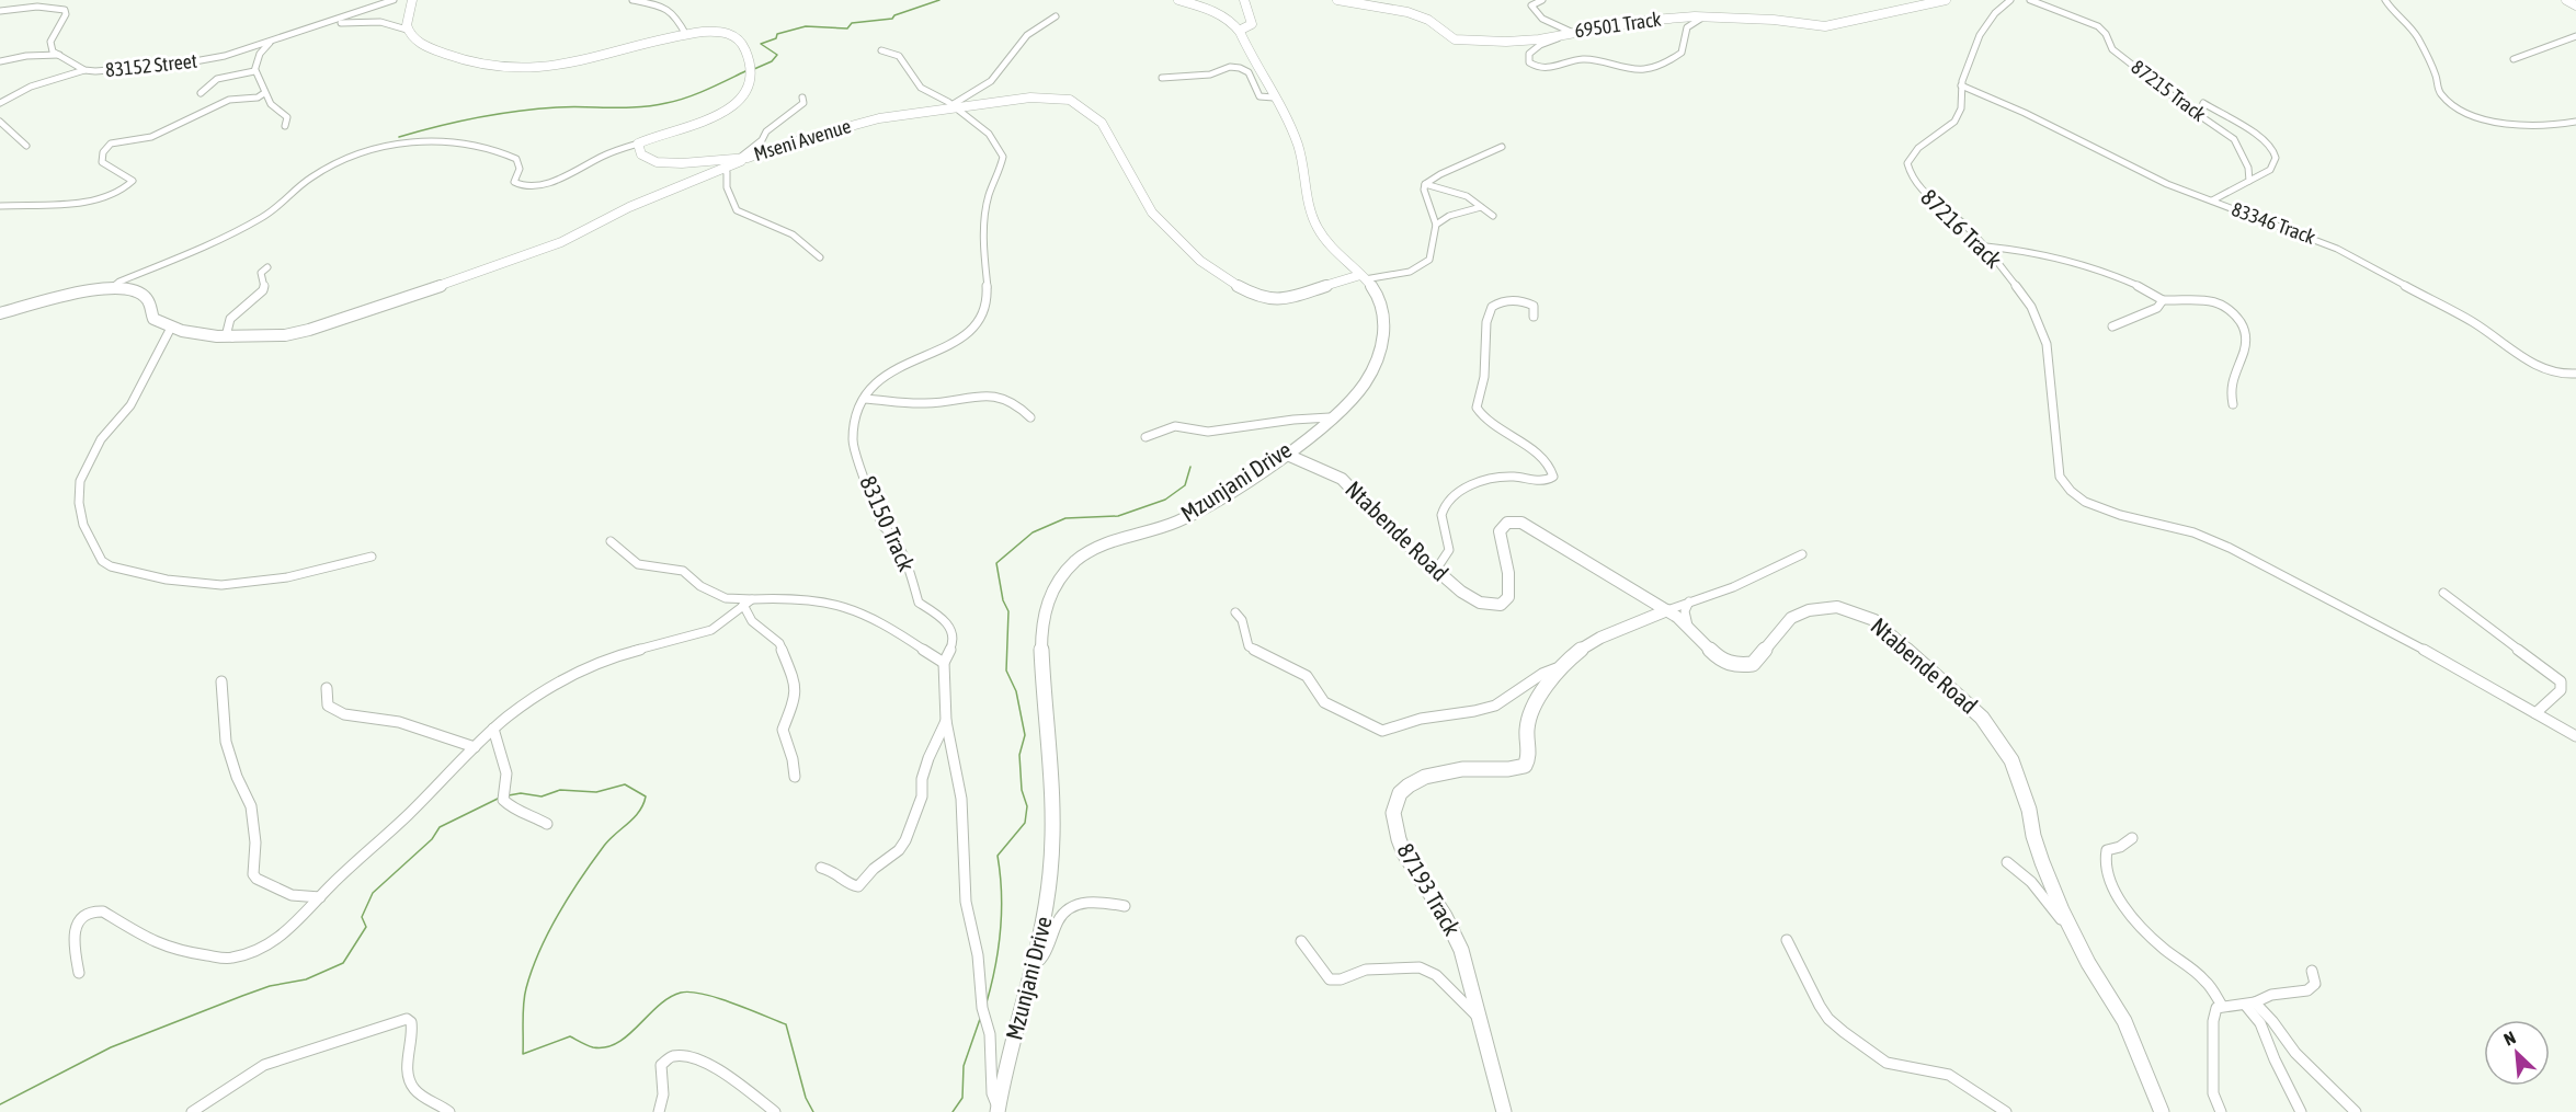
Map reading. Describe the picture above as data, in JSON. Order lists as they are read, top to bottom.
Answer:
{
  "streets": {
    "street": [
      "69501 Track",
      "83152 Street",
      "87215 Track",
      "Mseni Avenue",
      "83346 Track",
      "87216 Track",
      "Mzunjani Drive",
      "83150 Track",
      "Ntabende Road",
      "87193 Track"
    ]
  },
  "crossings": [
    ["Mseni Avenue", "Mzunjani Drive"],
    ["Mseni Avenue", "83150 Track"],
    ["83346 Track", "87216 Track"],
    ["Mzunjani Drive", "83150 Track"],
    ["Mzunjani Drive", "Ntabende Road"],
    ["Ntabende Road", "87193 Track"]
  ],
  "north": "top left"
}
